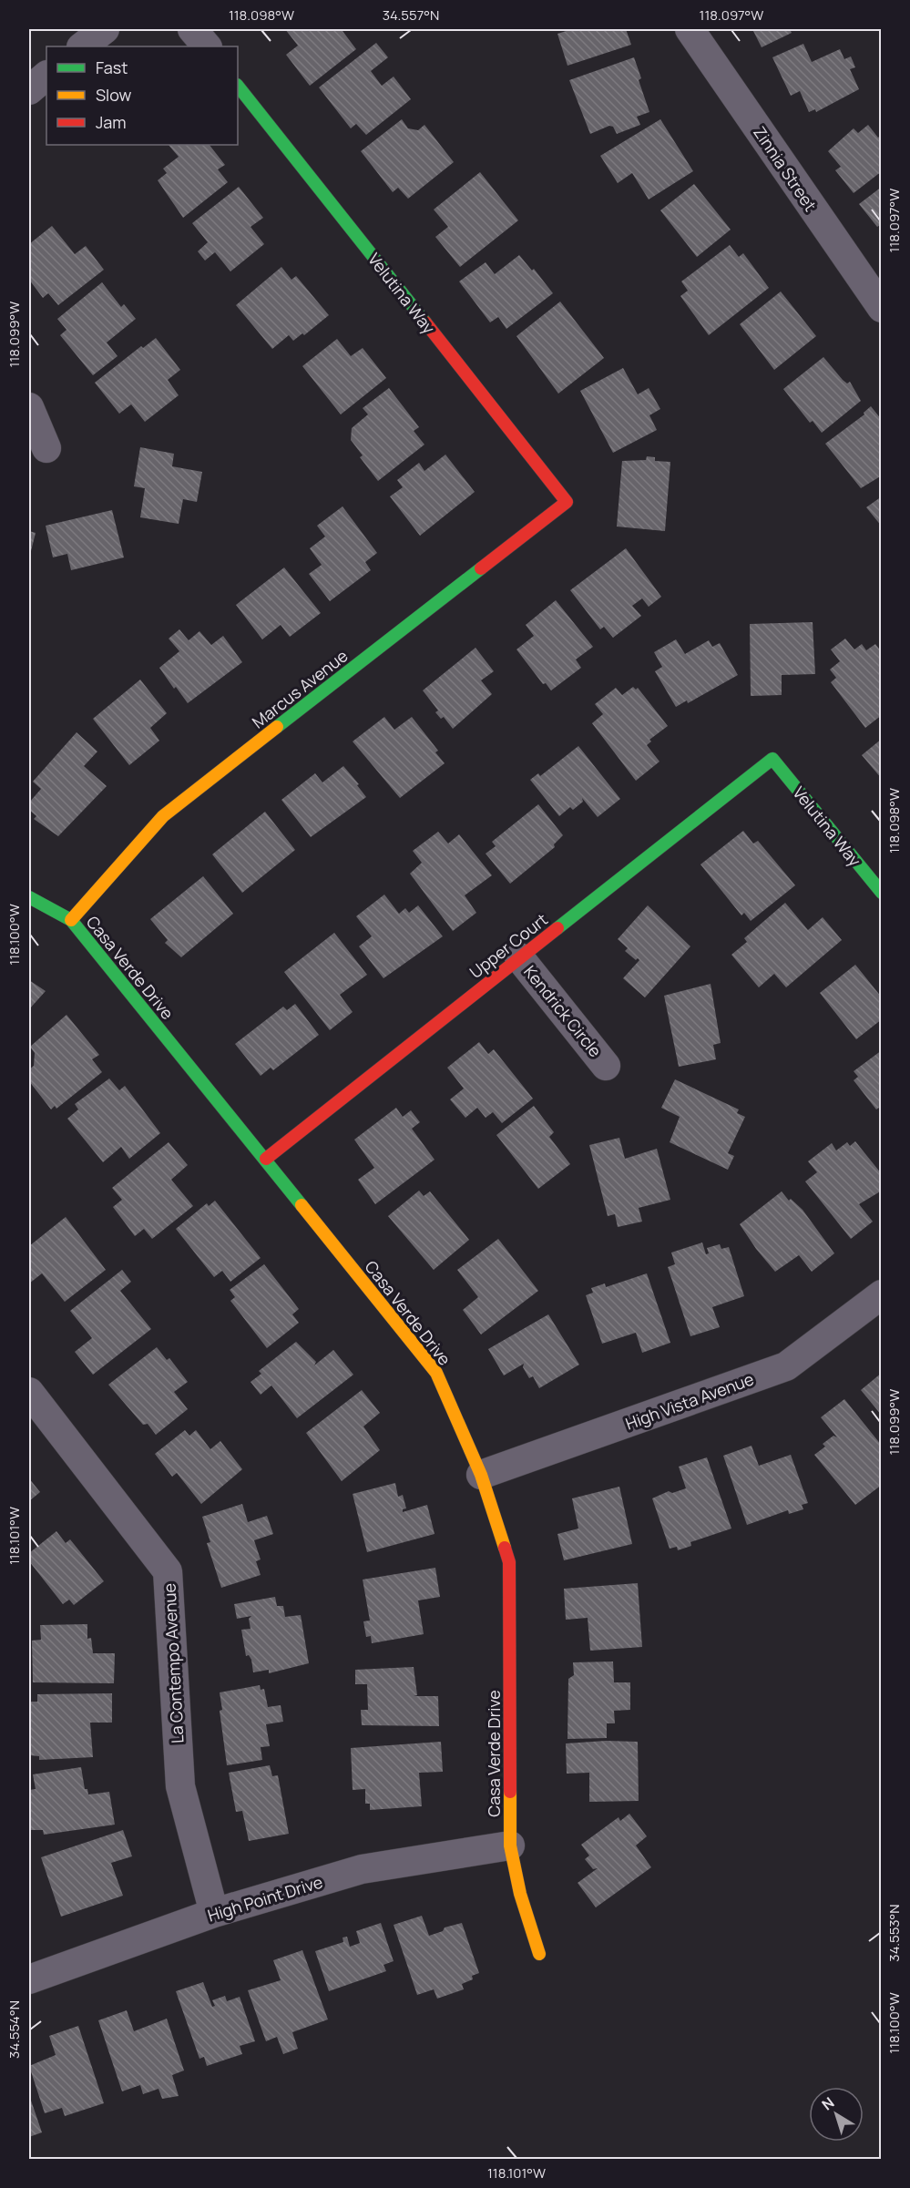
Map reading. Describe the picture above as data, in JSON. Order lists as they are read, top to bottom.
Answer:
{
  "streets": {
    "street": [
      "Zinnia Street",
      "Velutina Way",
      "Marcus Avenue",
      "Upper Court",
      "Casa Verde Drive",
      "Kendrick Circle",
      "High Vista Avenue",
      "La Contempo Avenue",
      "High Point Drive"
    ]
  },
  "crossings": [
    ["Velutina Way", "Marcus Avenue"],
    ["Velutina Way", "Upper Court"],
    ["Marcus Avenue", "Casa Verde Drive"],
    ["Upper Court", "Casa Verde Drive"],
    ["Upper Court", "Kendrick Circle"],
    ["Casa Verde Drive", "High Vista Avenue"],
    ["Casa Verde Drive", "High Point Drive"],
    ["La Contempo Avenue", "High Point Drive"]
  ],
  "legend": ["Fast", "Slow", "Jam"],
  "north": "top left",
  "coordinates": [
    "118.098°W",
    "34.557°N",
    "118.097°W",
    "118.099°W",
    "118.100°W",
    "118.101°W",
    "34.553°N",
    "34.554°N"
  ]
}
